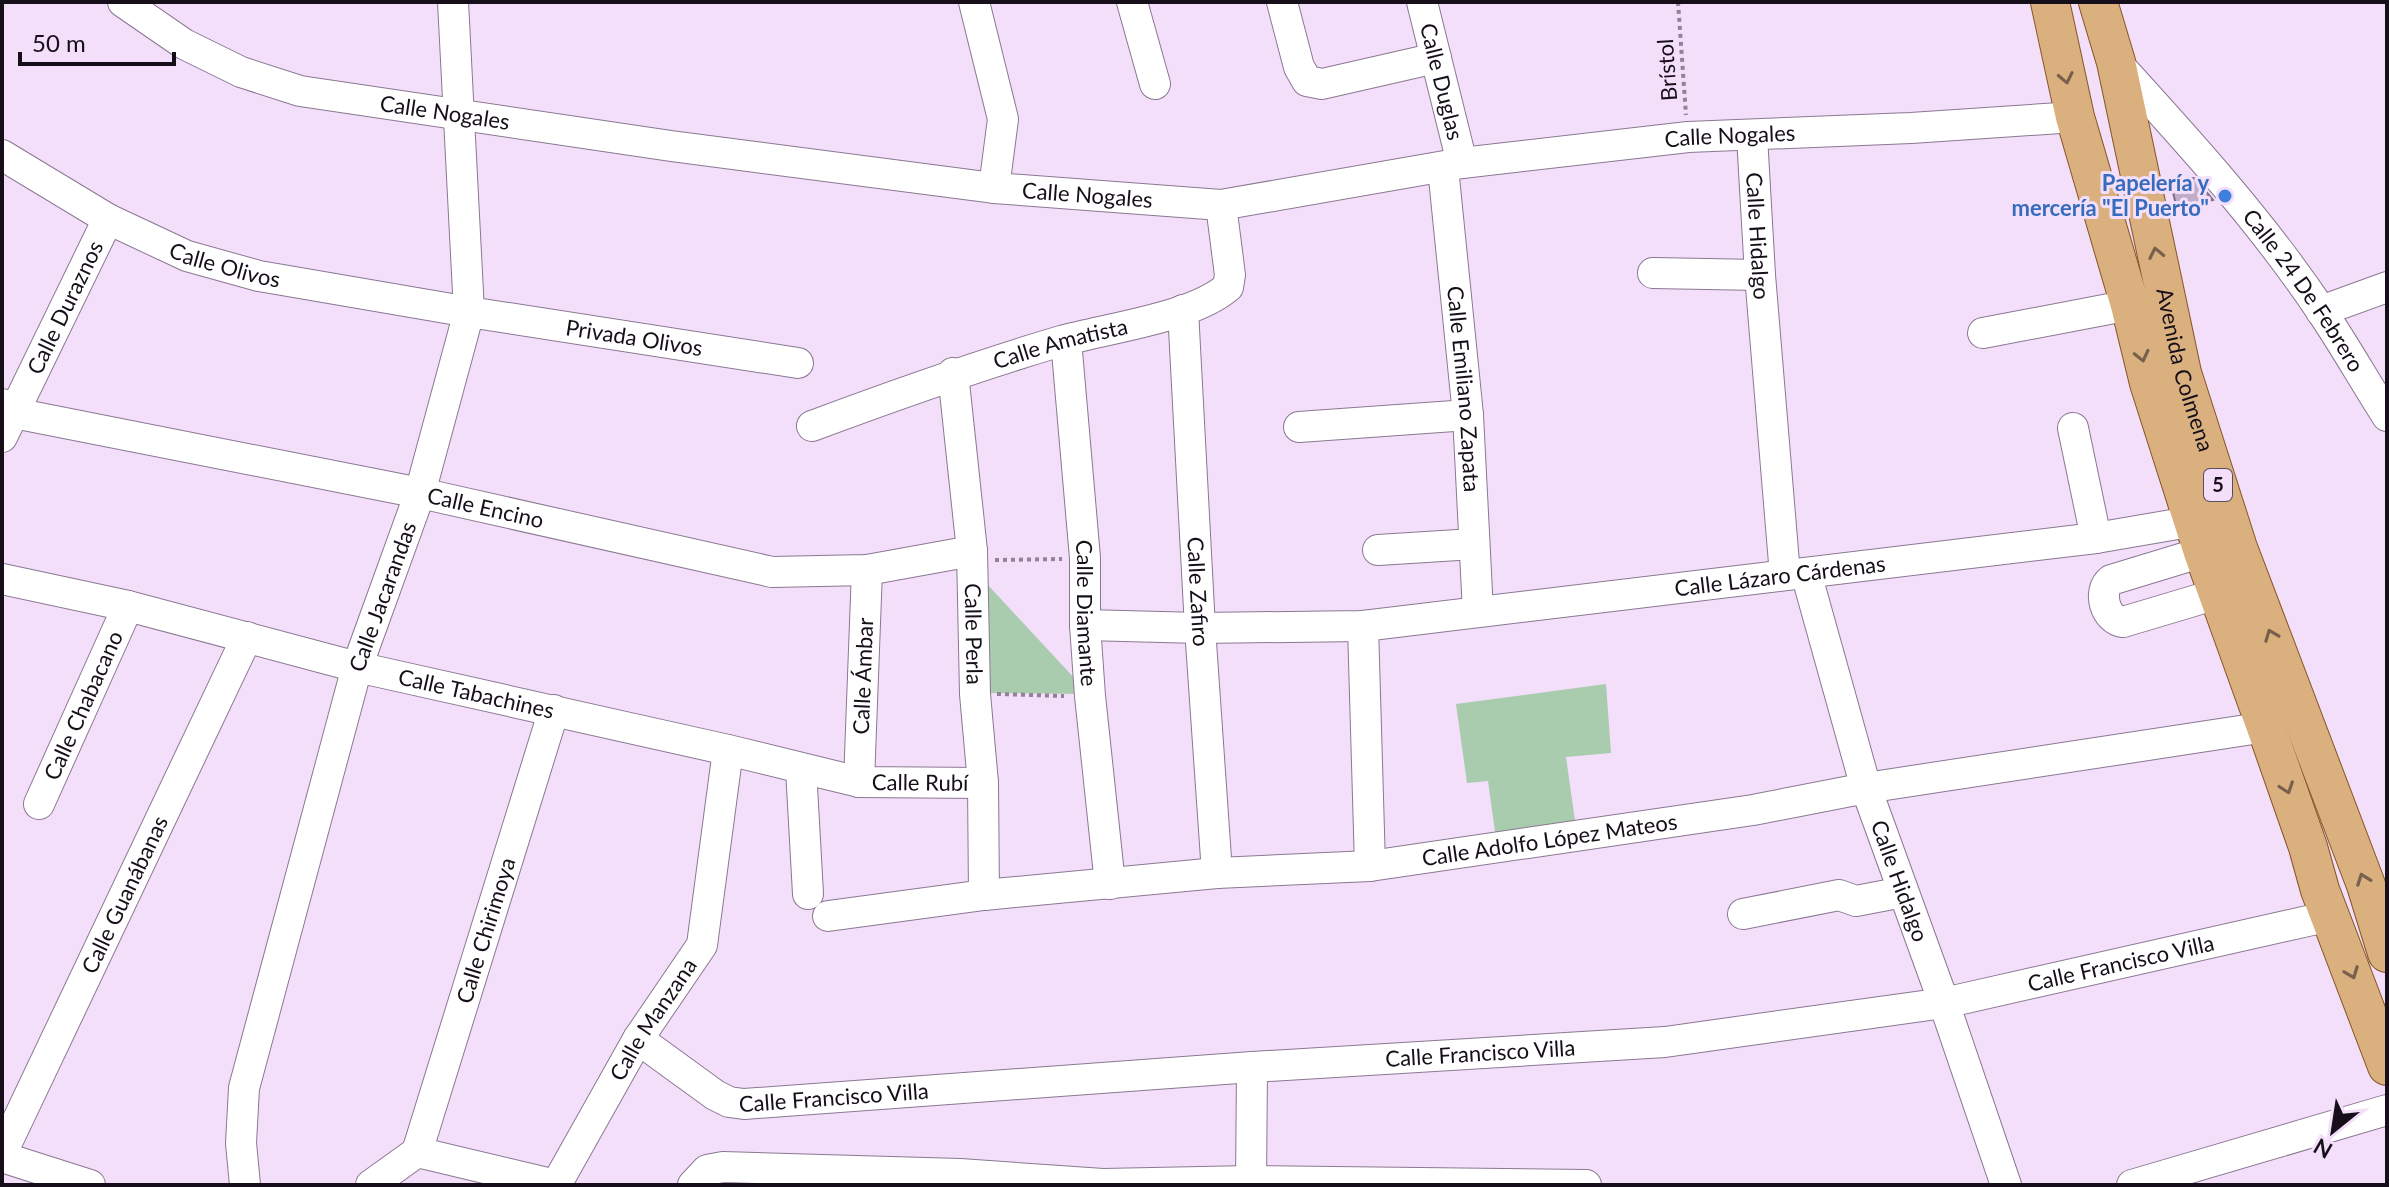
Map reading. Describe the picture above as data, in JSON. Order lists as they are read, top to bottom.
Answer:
{
  "streets": {
    "main road": ["Avenida Colmena", "5"],
    "street": [
      "Calle Duglas",
      "Calle Nogales",
      "Calle Hidalgo",
      "Calle Olivos",
      "Calle 24 De Febrero",
      "Calle Duraznos",
      "Privada Olivos",
      "Calle Amatista",
      "Calle Emiliano Zapata",
      "Calle Encino",
      "Calle Lázaro Cárdenas",
      "Calle Zafiro",
      "Calle Jacarandas",
      "Calle Diamante",
      "Calle Perla",
      "Calle Ámbar",
      "Calle Tabachines",
      "Calle Chabacano",
      "Calle Rubí",
      "Calle Adolfo López Mateos",
      "Calle Guanábanas",
      "Calle Chirimoya",
      "Calle Francisco Villa",
      "Calle Manzana"
    ],
    "path": ["Brístol"]
  },
  "crossings": [
    ["Brístol", "Calle Nogales"],
    ["Calle Duglas", "Calle Nogales"],
    ["Calle Duglas", "Calle Emiliano Zapata"],
    ["Calle Nogales", "Calle Hidalgo"],
    ["Calle Nogales", "Calle Amatista"],
    ["Calle Nogales", "Calle Emiliano Zapata"],
    ["Calle Nogales", "5"],
    ["Calle Nogales", "Calle Jacarandas"],
    ["Calle Hidalgo", "Calle Lázaro Cárdenas"],
    ["Calle Hidalgo", "Calle Adolfo López Mateos"],
    ["Calle Hidalgo", "Calle Francisco Villa"],
    ["Calle Olivos", "Calle Duraznos"],
    ["Calle Olivos", "Privada Olivos"],
    ["Calle Olivos", "Calle Jacarandas"],
    ["Calle 24 De Febrero", "Avenida Colmena"],
    ["Calle Duraznos", "Calle Encino"],
    ["Privada Olivos", "Calle Jacarandas"],
    ["Calle Amatista", "Calle Zafiro"],
    ["Calle Amatista", "Calle Diamante"],
    ["Calle Amatista", "Calle Perla"],
    ["Calle Emiliano Zapata", "Calle Lázaro Cárdenas"],
    ["5", "Calle Lázaro Cárdenas"],
    ["5", "Calle Adolfo López Mateos"],
    ["5", "Calle Francisco Villa"],
    ["Calle Encino", "Calle Jacarandas"],
    ["Calle Encino", "Calle Perla"],
    ["Calle Encino", "Calle Ámbar"],
    ["Calle Lázaro Cárdenas", "Calle Zafiro"],
    ["Calle Lázaro Cárdenas", "Calle Diamante"],
    ["Calle Zafiro", "Calle Adolfo López Mateos"],
    ["Calle Jacarandas", "Calle Tabachines"],
    ["Calle Diamante", "Calle Adolfo López Mateos"],
    ["Calle Perla", "Calle Rubí"],
    ["Calle Perla", "Calle Adolfo López Mateos"],
    ["Calle Ámbar", "Calle Tabachines"],
    ["Calle Ámbar", "Calle Rubí"],
    ["Calle Tabachines", "Calle Chabacano"],
    ["Calle Tabachines", "Calle Rubí"],
    ["Calle Tabachines", "Calle Adolfo López Mateos"],
    ["Calle Tabachines", "Calle Guanábanas"],
    ["Calle Tabachines", "Calle Chirimoya"],
    ["Calle Tabachines", "Calle Manzana"],
    ["Calle Francisco Villa", "Calle Manzana"]
  ],
  "places": ["Papelería y mercería \"El Puerto\""],
  "scale_bar": "50 m",
  "north": "bottom left"
}
